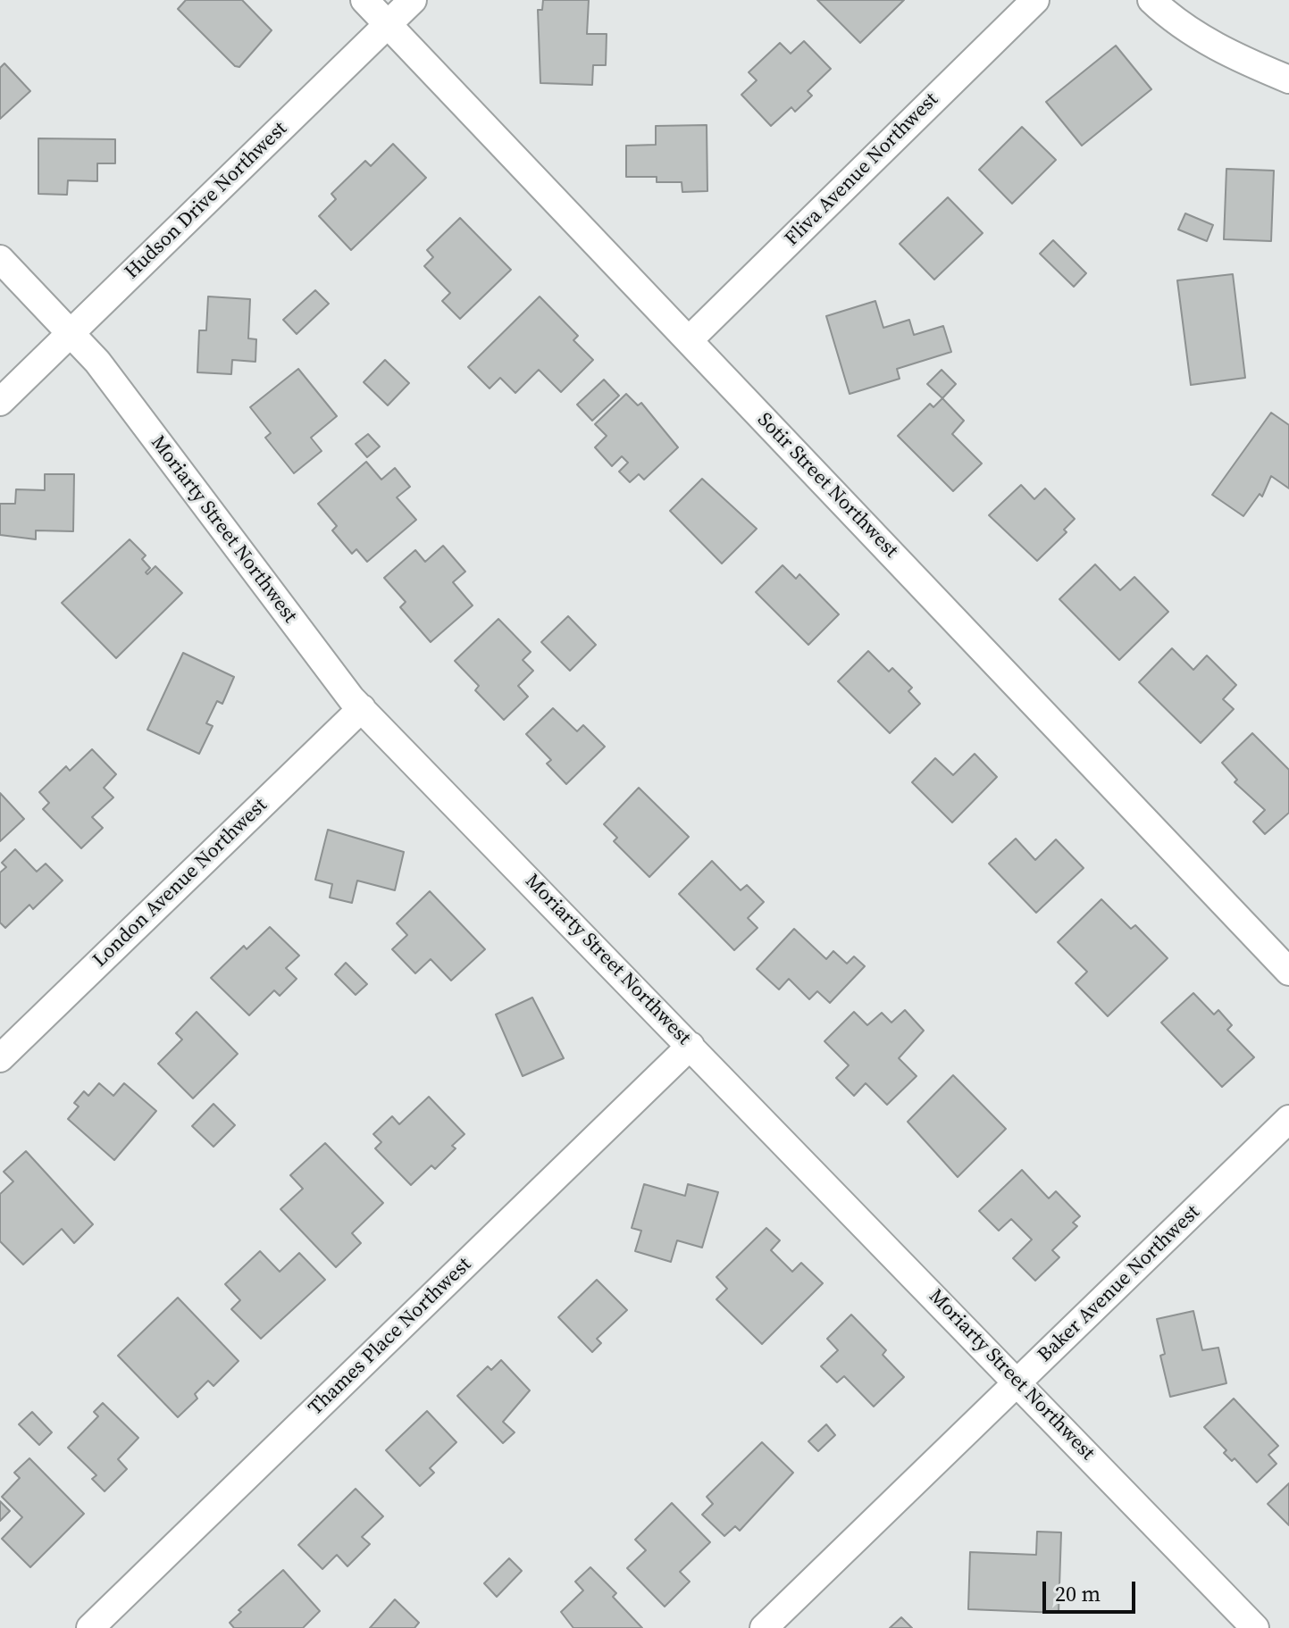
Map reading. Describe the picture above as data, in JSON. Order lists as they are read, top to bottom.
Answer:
{
  "streets": {
    "street": [
      "Fliva Avenue Northwest",
      "Hudson Drive Northwest",
      "Sotir Street Northwest",
      "Moriarty Street Northwest",
      "London Avenue Northwest",
      "Baker Avenue Northwest",
      "Thames Place Northwest"
    ]
  },
  "crossings": [
    ["Fliva Avenue Northwest", "Sotir Street Northwest"],
    ["Hudson Drive Northwest", "Sotir Street Northwest"],
    ["Hudson Drive Northwest", "Moriarty Street Northwest"],
    ["Moriarty Street Northwest", "London Avenue Northwest"],
    ["Moriarty Street Northwest", "Baker Avenue Northwest"],
    ["Moriarty Street Northwest", "Thames Place Northwest"]
  ],
  "scale_bar": "20 m"
}
